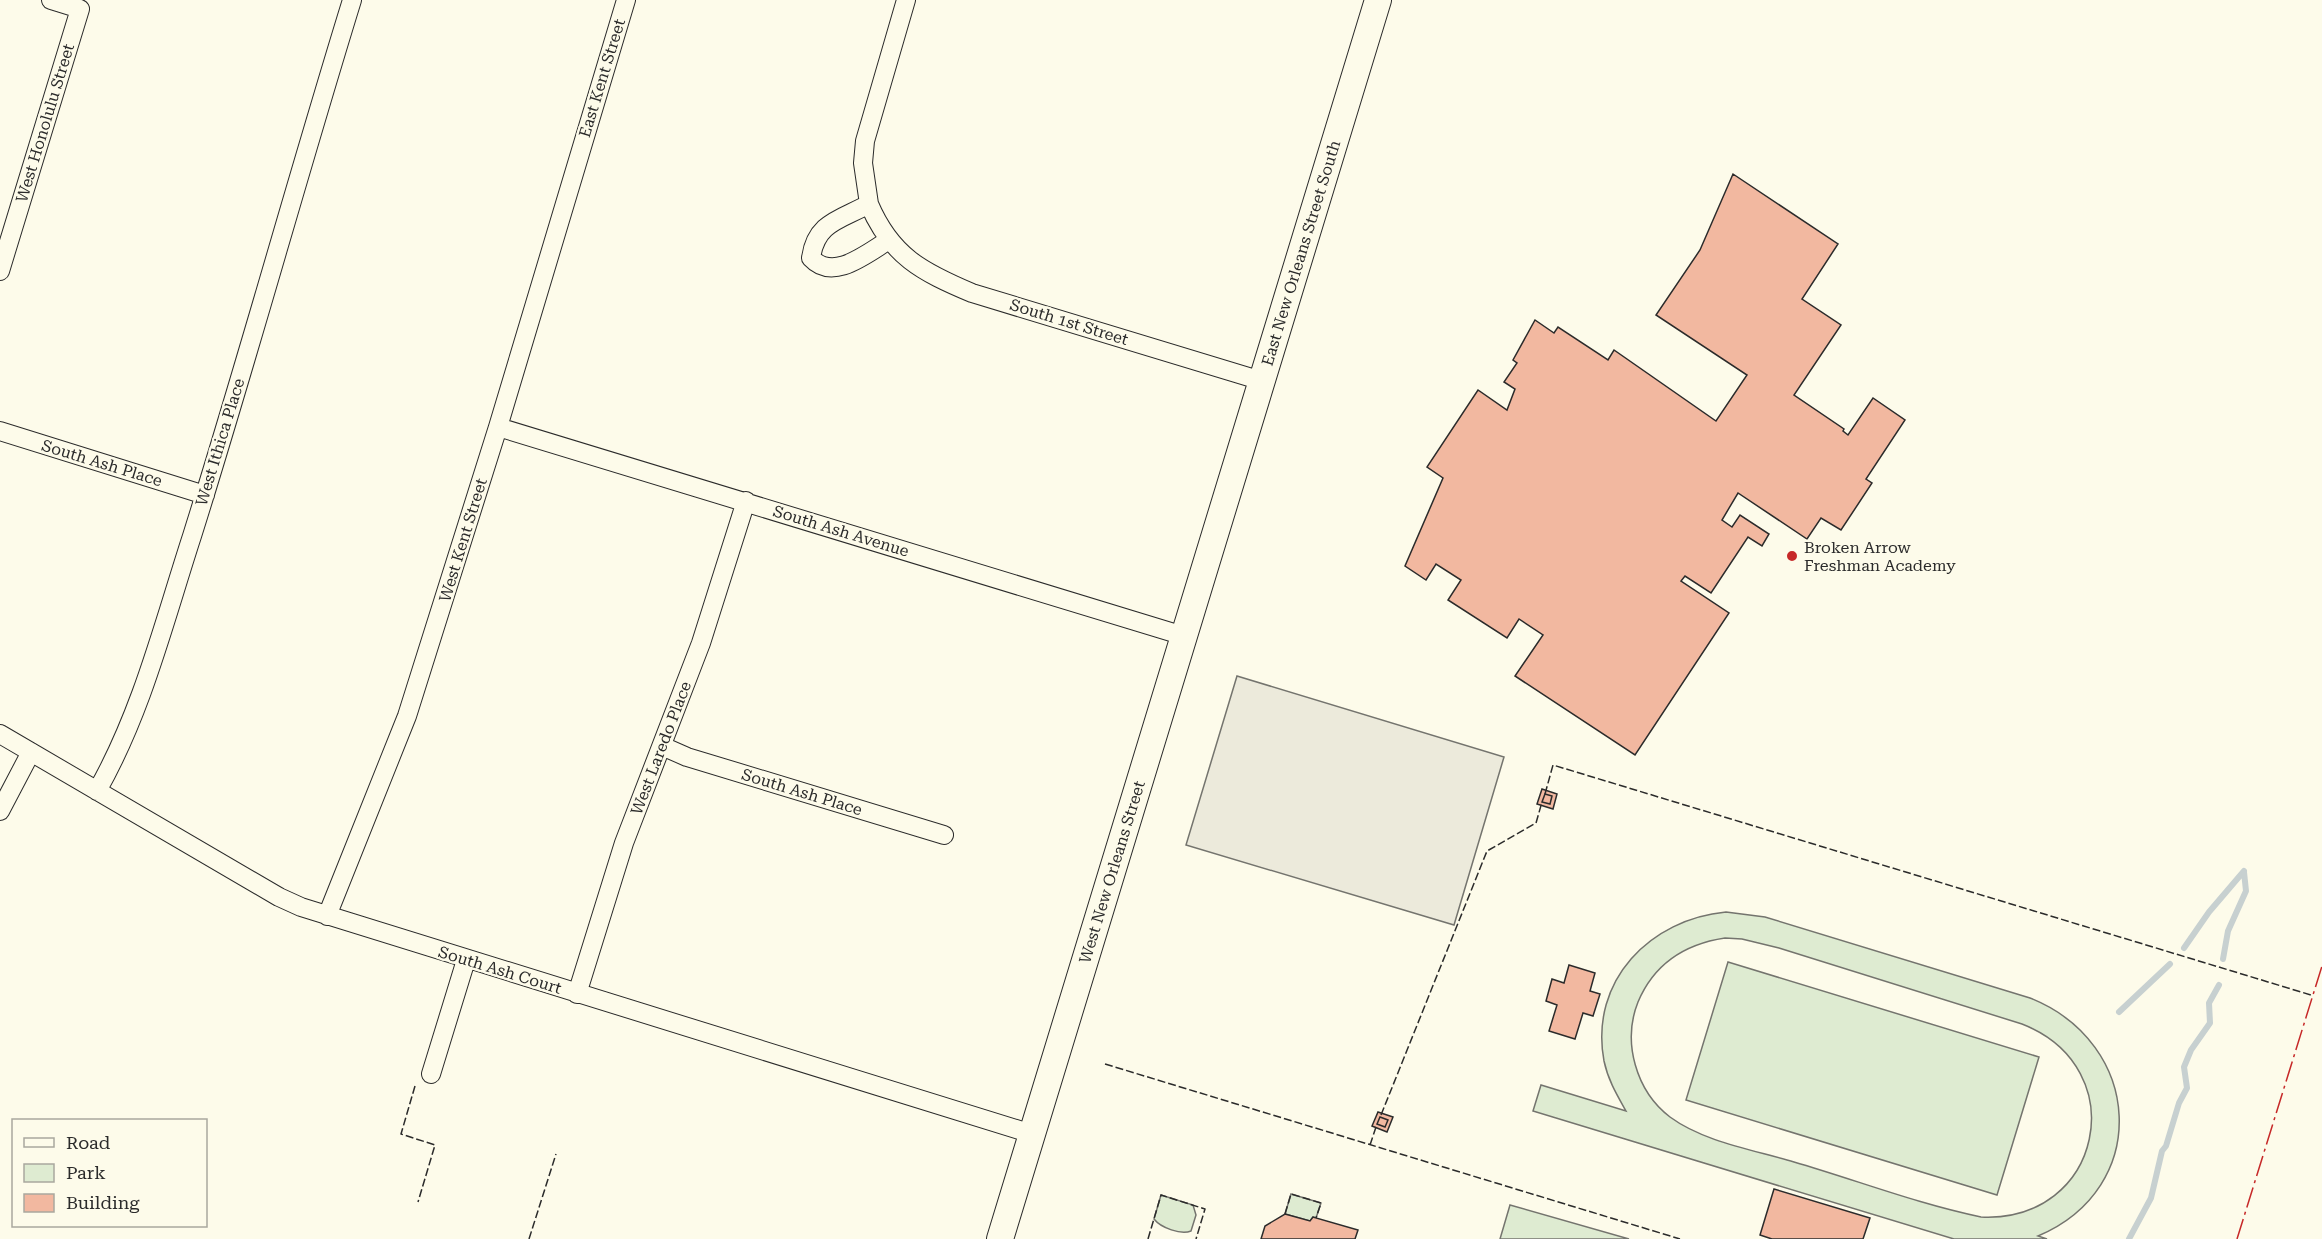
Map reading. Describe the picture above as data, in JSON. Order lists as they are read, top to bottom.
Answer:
{
  "streets": {
    "main road": ["East New Orleans Street South", "West New Orleans Street"],
    "street": [
      "East Kent Street",
      "West Honolulu Street",
      "South 1st Street",
      "West Ithica Place",
      "South Ash Place",
      "South Ash Avenue",
      "West Kent Street",
      "West Laredo Place",
      "South Ash Court"
    ]
  },
  "crossings": [
    ["East Kent Street", "West Kent Street"],
    ["East New Orleans Street South", "South 1st Street"],
    ["East New Orleans Street South", "West New Orleans Street"],
    ["West Ithica Place", "South Ash Place"],
    ["West Ithica Place", "South Ash Court"],
    ["South Ash Place", "West Laredo Place"],
    ["South Ash Avenue", "West Kent Street"],
    ["South Ash Avenue", "West Laredo Place"],
    ["South Ash Avenue", "West New Orleans Street"],
    ["West Kent Street", "South Ash Court"],
    ["West Laredo Place", "South Ash Court"],
    ["West New Orleans Street", "South Ash Court"]
  ],
  "places": ["Broken Arrow Freshman Academy"],
  "legend": ["Road", "Park", "Building"]
}
